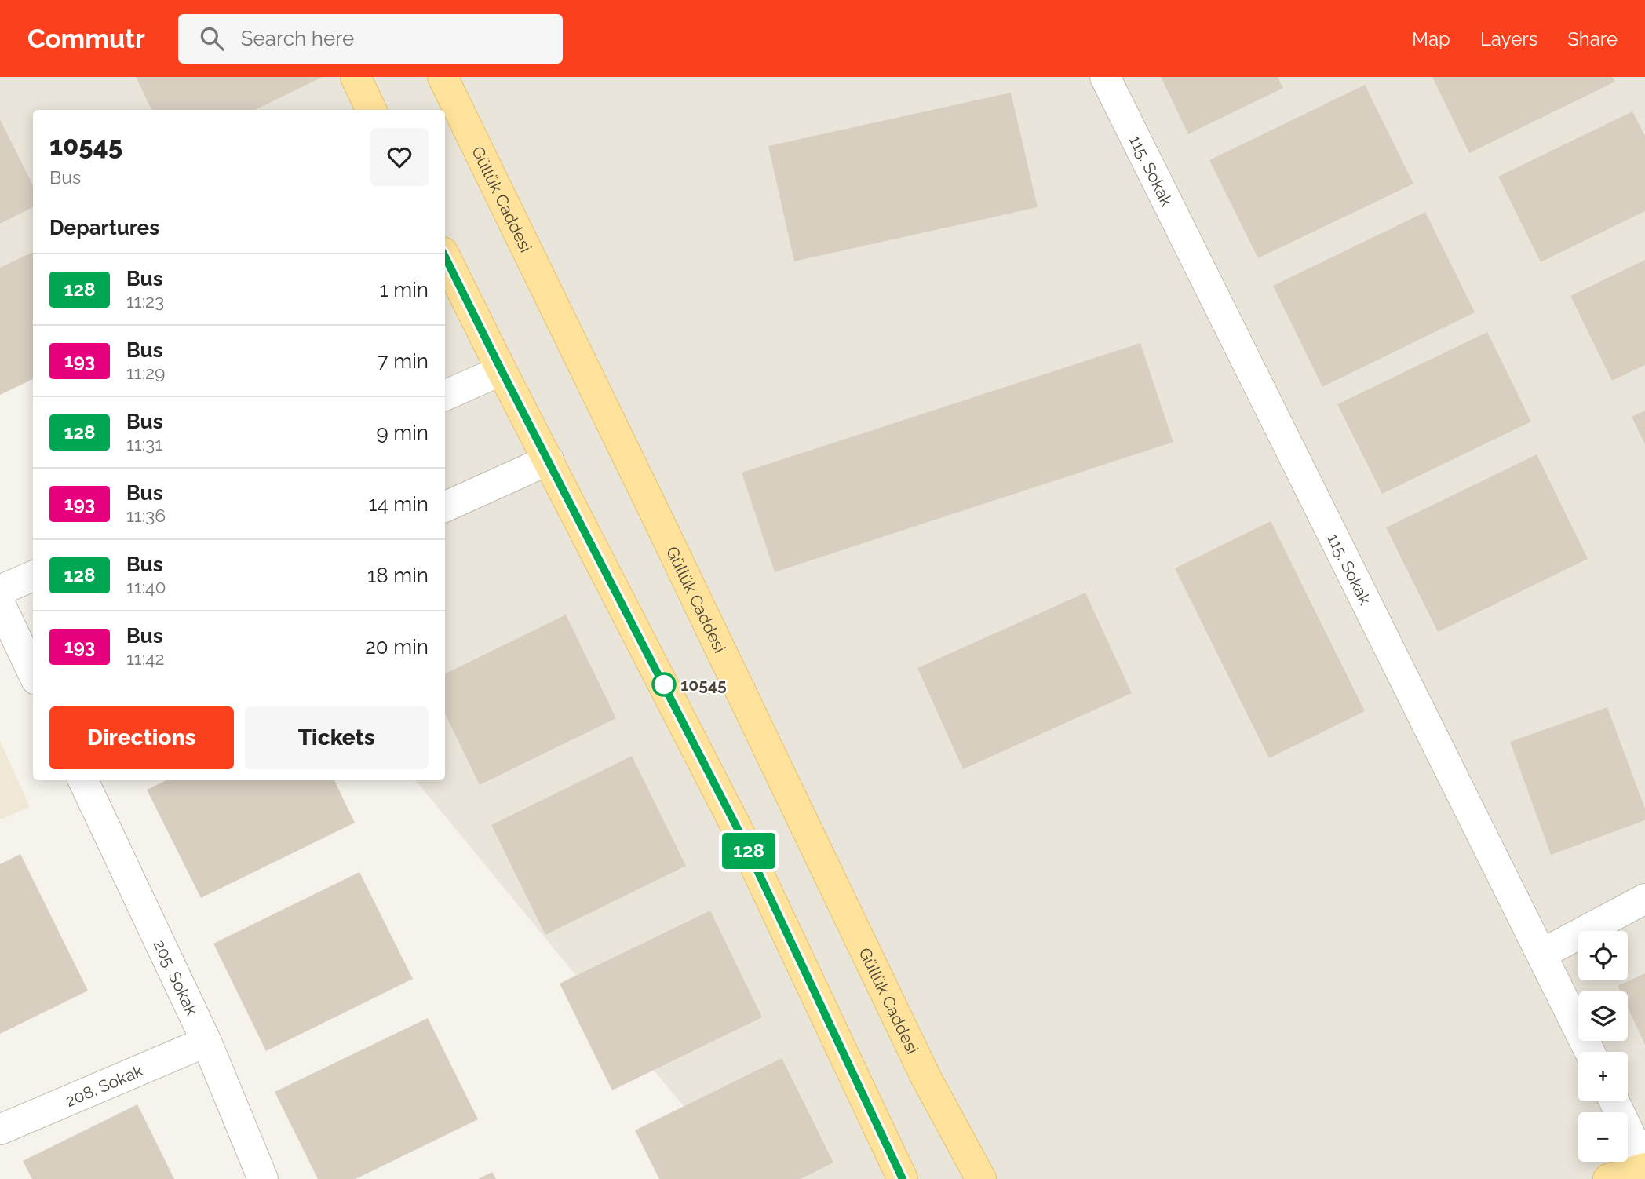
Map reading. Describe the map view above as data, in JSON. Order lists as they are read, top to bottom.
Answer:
{
  "streets": {
    "main road": ["Güllük Caddesi"],
    "street": ["115. Sokak", "205. Sokak", "208. Sokak"]
  },
  "crossings": [
    ["205. Sokak", "208. Sokak"]
  ],
  "places": ["10545"],
  "lines": ["bus line 128"],
  "page": {
    "header": "Commutr",
    "search": "Search here",
    "nav": ["Map", "Layers", "Share"],
    "on_map": "128",
    "heading": [
      ["10545", "Bus"],
      "Departures"
    ],
    "list": [
      {
        "mark": "128",
        "name": "Bus",
        "note": "11:23",
        "value": "1 min"
      },
      {
        "mark": "193",
        "name": "Bus",
        "note": "11:29",
        "value": "7 min"
      },
      {
        "mark": "128",
        "name": "Bus",
        "note": "11:31",
        "value": "9 min"
      },
      {
        "mark": "193",
        "name": "Bus",
        "note": "11:36",
        "value": "14 min"
      },
      {
        "mark": "128",
        "name": "Bus",
        "note": "11:40",
        "value": "18 min"
      },
      {
        "mark": "193",
        "name": "Bus",
        "note": "11:42",
        "value": "20 min"
      }
    ],
    "buttons": ["Directions", "Tickets"],
    "map_buttons": ["+", "−"]
  }
}
